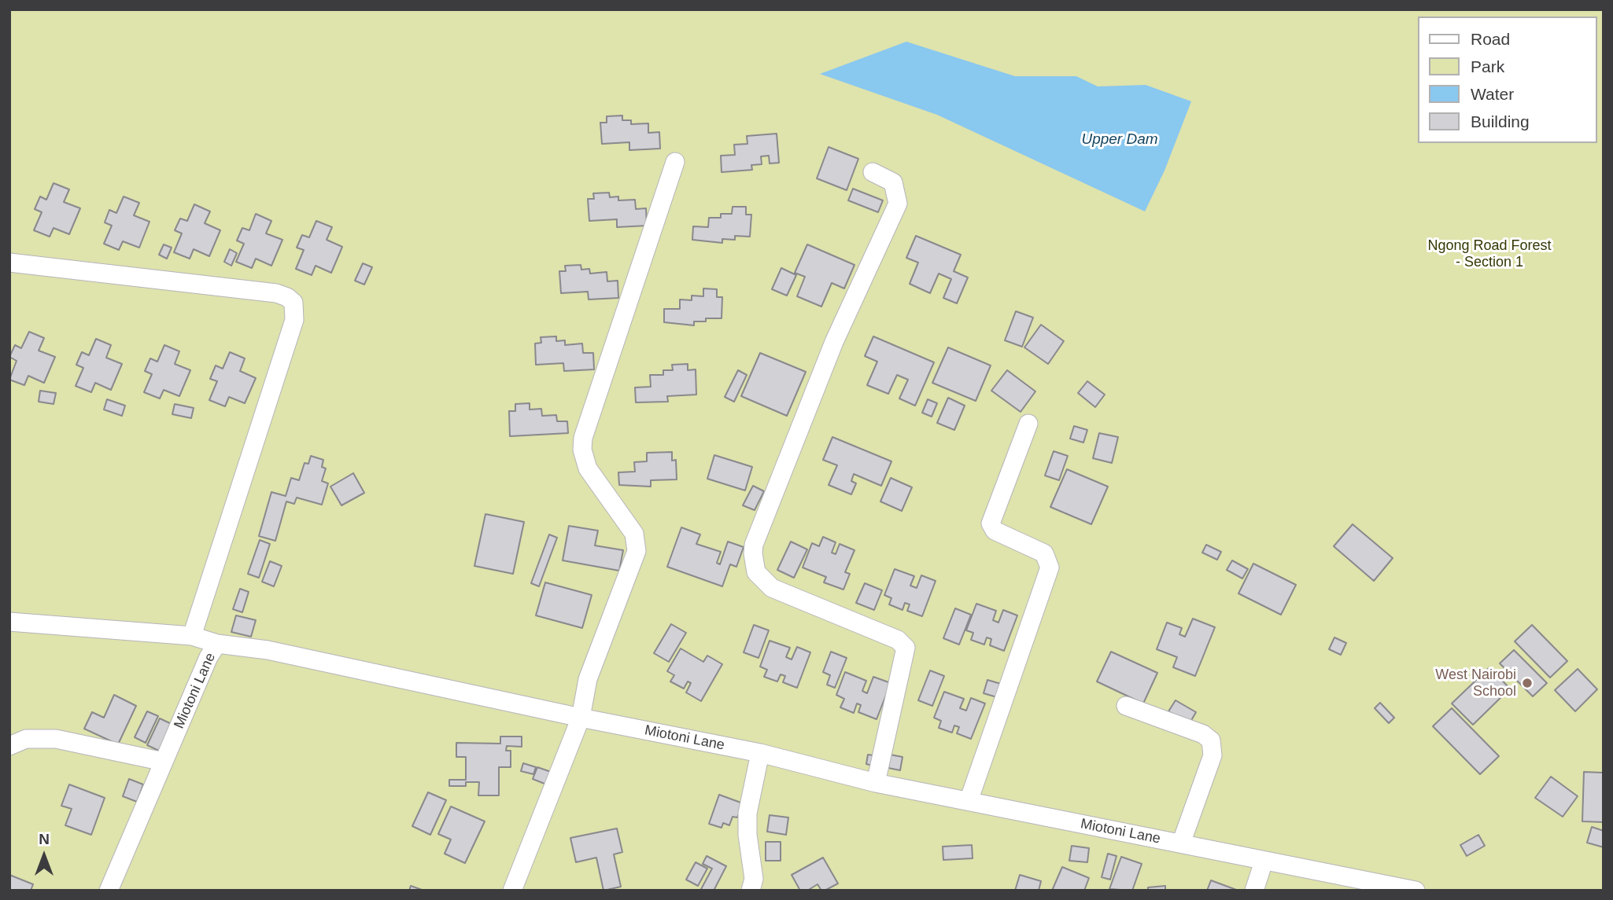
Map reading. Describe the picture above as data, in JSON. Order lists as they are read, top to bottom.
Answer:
{
  "streets": {
    "street": ["Miotoni Lane"]
  },
  "water": ["Upper Dam"],
  "parks": ["Ngong Road Forest - Section 1"],
  "places": ["West Nairobi School"],
  "legend": [
    "Road",
    "Park",
    "Water",
    "Building"
  ],
  "north": "top"
}
